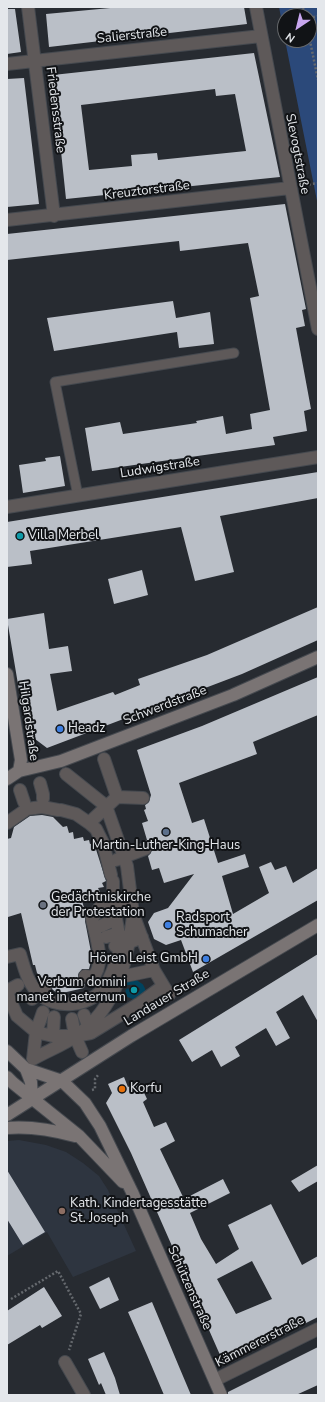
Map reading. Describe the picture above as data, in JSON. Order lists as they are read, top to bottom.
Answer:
{
  "streets": {
    "main road": [
      "Schwerdstraße",
      "Hilgardstraße",
      "Landauer Straße",
      "Schützenstraße"
    ],
    "street": [
      "Salierstraße",
      "Friedensstraße",
      "Slevogtstraße",
      "Kreuztorstraße",
      "Ludwigstraße",
      "Kämmererstraße"
    ]
  },
  "crossings": [
    ["Salierstraße", "Friedensstraße"],
    ["Salierstraße", "Slevogtstraße"],
    ["Friedensstraße", "Kreuztorstraße"],
    ["Slevogtstraße", "Kreuztorstraße"],
    ["Schwerdstraße", "Hilgardstraße"],
    ["Landauer Straße", "Schützenstraße"],
    ["Schützenstraße", "Kämmererstraße"]
  ],
  "places": [
    "Villa Merbel",
    "Headz",
    "Martin-Luther-King-Haus",
    "Gedächtniskirche der Protestation",
    "Radsport Schumacher",
    "Hören Leist GmbH",
    "Verbum domini manet in aeternum",
    "Korfu",
    "Kath. Kindertagesstätte St. Joseph"
  ],
  "north": "bottom left"
}
